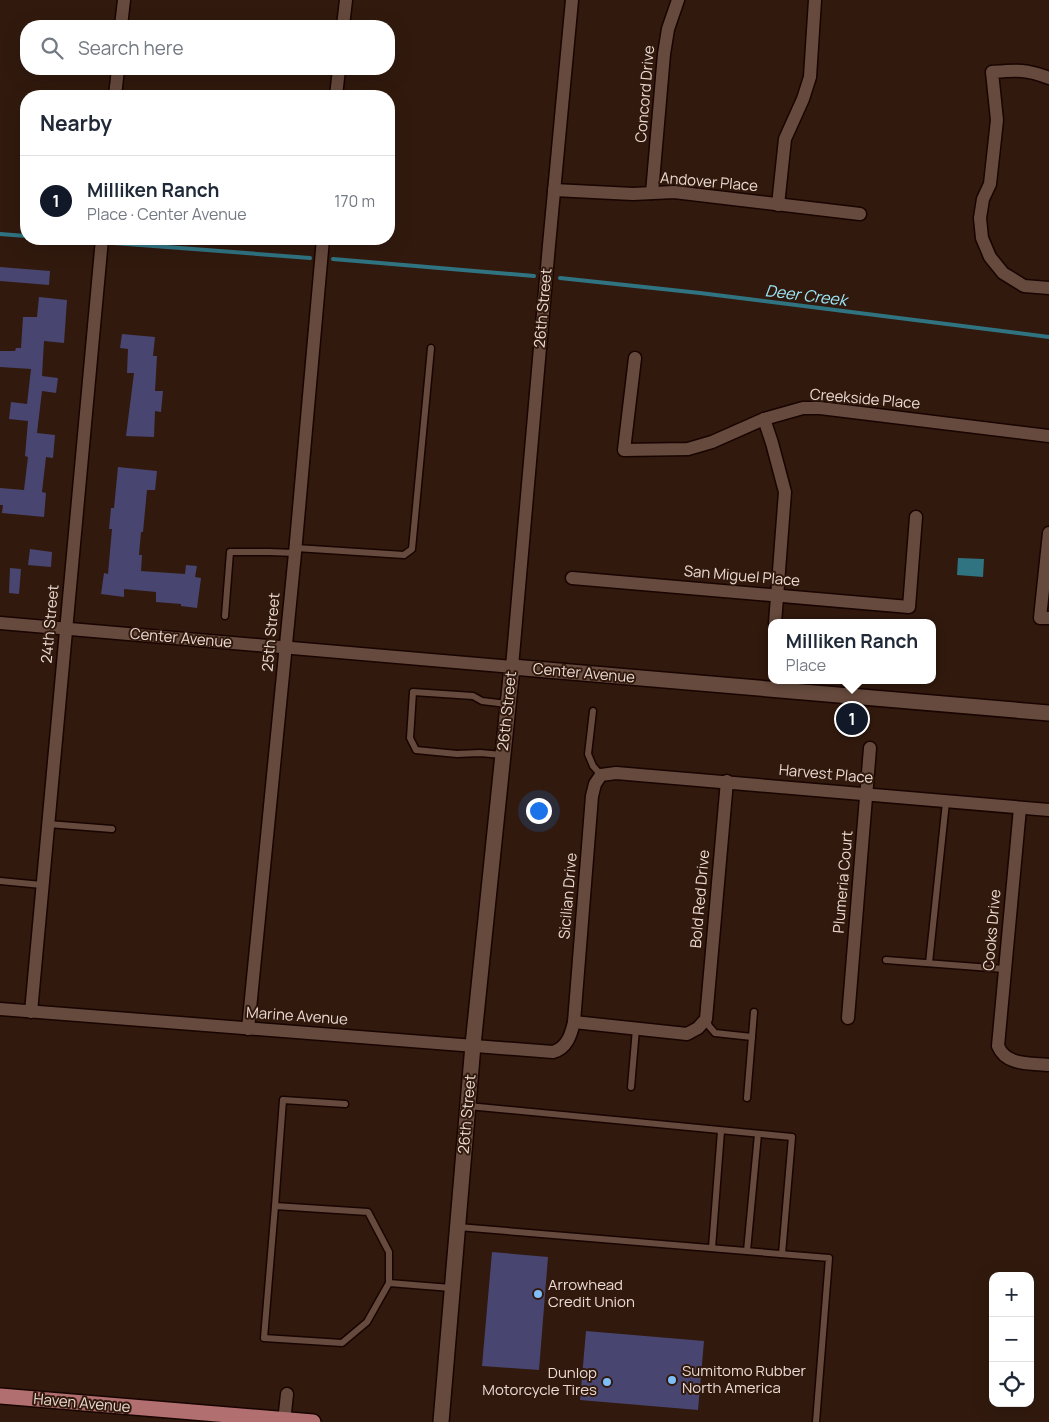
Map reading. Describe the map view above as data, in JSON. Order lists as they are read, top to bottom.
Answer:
{
  "streets": {
    "main road": ["Haven Avenue"],
    "street": [
      "Concord Drive",
      "Andover Place",
      "26th Street",
      "Creekside Place",
      "San Miguel Place",
      "24th Street",
      "25th Street",
      "Center Avenue",
      "Harvest Place",
      "Plumeria Court",
      "Sicilian Drive",
      "Bold Red Drive",
      "Cooks Drive",
      "Marine Avenue"
    ]
  },
  "crossings": [
    ["Concord Drive", "Andover Place"],
    ["Andover Place", "26th Street"],
    ["26th Street", "Center Avenue"],
    ["26th Street", "Marine Avenue"],
    ["24th Street", "Center Avenue"],
    ["24th Street", "Marine Avenue"],
    ["25th Street", "Center Avenue"],
    ["25th Street", "Marine Avenue"],
    ["Harvest Place", "Plumeria Court"],
    ["Harvest Place", "Sicilian Drive"],
    ["Harvest Place", "Bold Red Drive"],
    ["Harvest Place", "Cooks Drive"],
    ["Sicilian Drive", "Marine Avenue"]
  ],
  "water": ["Deer Creek"],
  "places": ["Arrowhead Credit Union", "Sumitomo Rubber North America", "Dunlop Motorcycle Tires"],
  "page": {
    "search": "Search here",
    "heading": "Nearby",
    "list": [
      {
        "mark": "1",
        "name": "Milliken Ranch",
        "note": "Place · Center Avenue",
        "value": "170 m"
      }
    ],
    "popup": ["Milliken Ranch", "Place"],
    "pins": "1",
    "map_buttons": ["+", "−"]
  }
}
